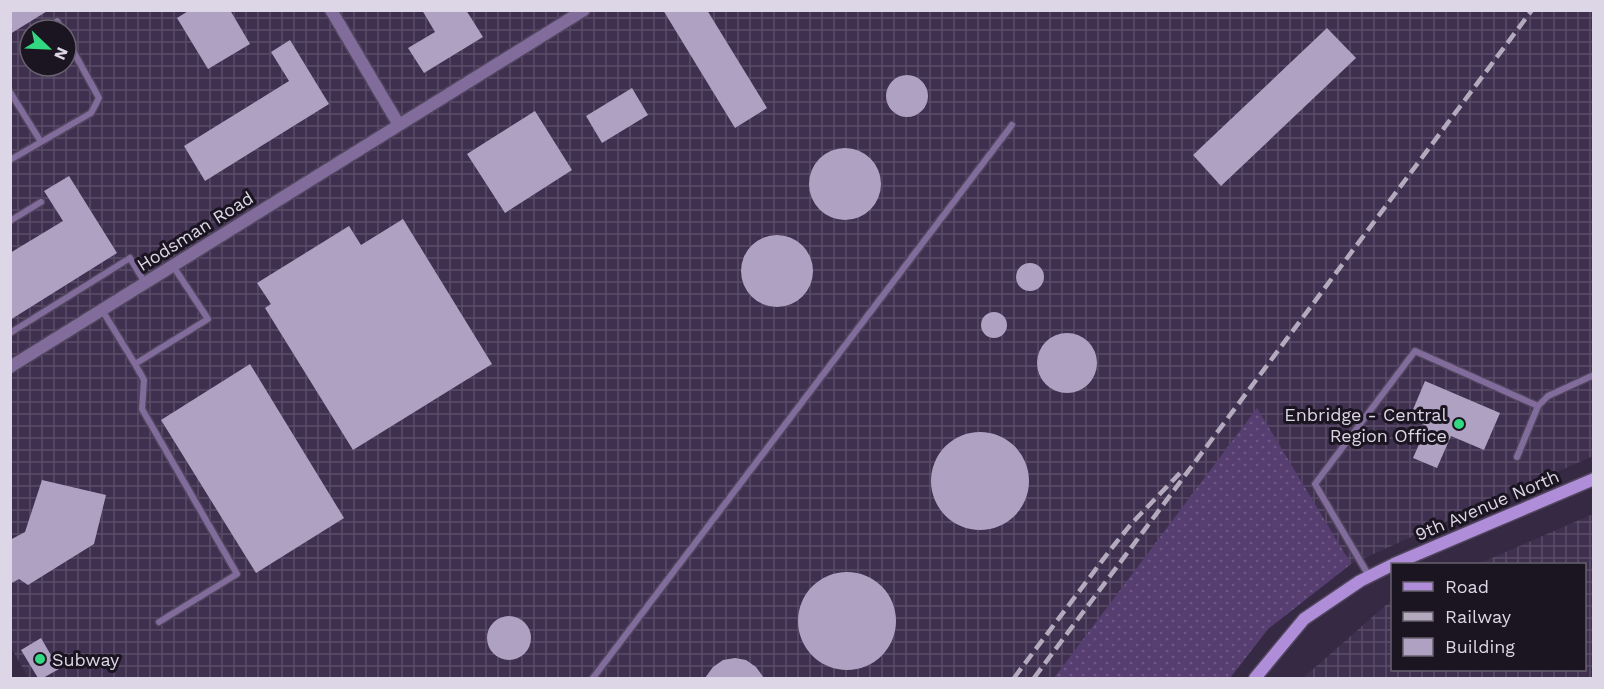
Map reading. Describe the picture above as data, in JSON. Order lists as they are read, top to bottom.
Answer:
{
  "streets": {
    "street": ["Hodsman Road", "9th Avenue North"]
  },
  "places": ["Enbridge - Central Region Office", "Subway"],
  "legend": ["Road", "Railway", "Building"],
  "north": "bottom right"
}
